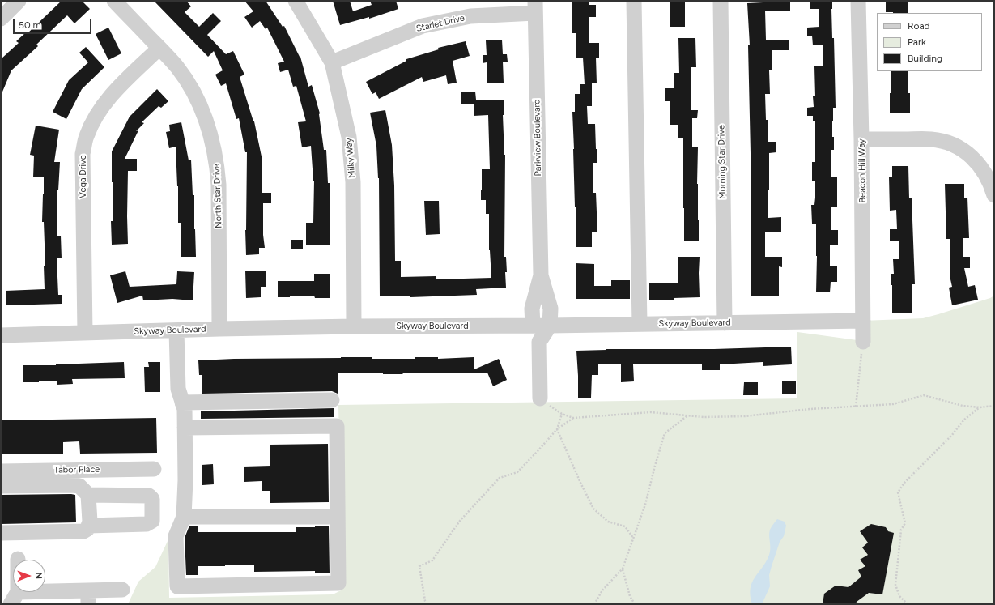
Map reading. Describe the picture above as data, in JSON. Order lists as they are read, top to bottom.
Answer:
{
  "streets": {
    "street": [
      "Starlet Drive",
      "Parkview Boulevard",
      "Milky Way",
      "Morning Star Drive",
      "Beacon Hill Way",
      "Vega Drive",
      "North Star Drive",
      "Skyway Boulevard",
      "Tabor Place"
    ]
  },
  "crossings": [
    ["Starlet Drive", "Parkview Boulevard"],
    ["Starlet Drive", "Milky Way"],
    ["Parkview Boulevard", "Skyway Boulevard"],
    ["Milky Way", "Skyway Boulevard"],
    ["Morning Star Drive", "Skyway Boulevard"],
    ["Beacon Hill Way", "Skyway Boulevard"],
    ["Vega Drive", "North Star Drive"],
    ["Vega Drive", "Skyway Boulevard"],
    ["North Star Drive", "Skyway Boulevard"]
  ],
  "legend": ["Road", "Park", "Building"],
  "scale_bar": "50 m",
  "north": "right"
}
